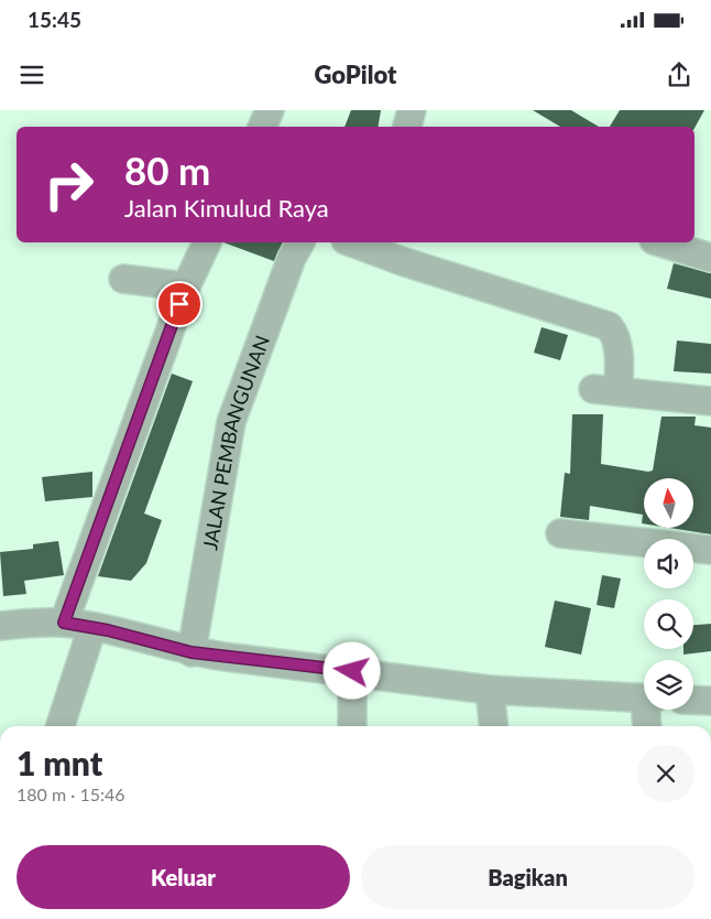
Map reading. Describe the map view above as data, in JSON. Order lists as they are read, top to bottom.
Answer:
{
  "streets": {
    "street": ["JALAN PEMBANGUNAN"]
  },
  "north": "top",
  "page": {
    "status": "15:45",
    "header": "GoPilot",
    "turn": ["80 m", "Jalan Kimulud Raya"],
    "heading": ["1 mnt", "180 m · 15:46"],
    "buttons": ["Keluar", "Bagikan"]
  }
}
